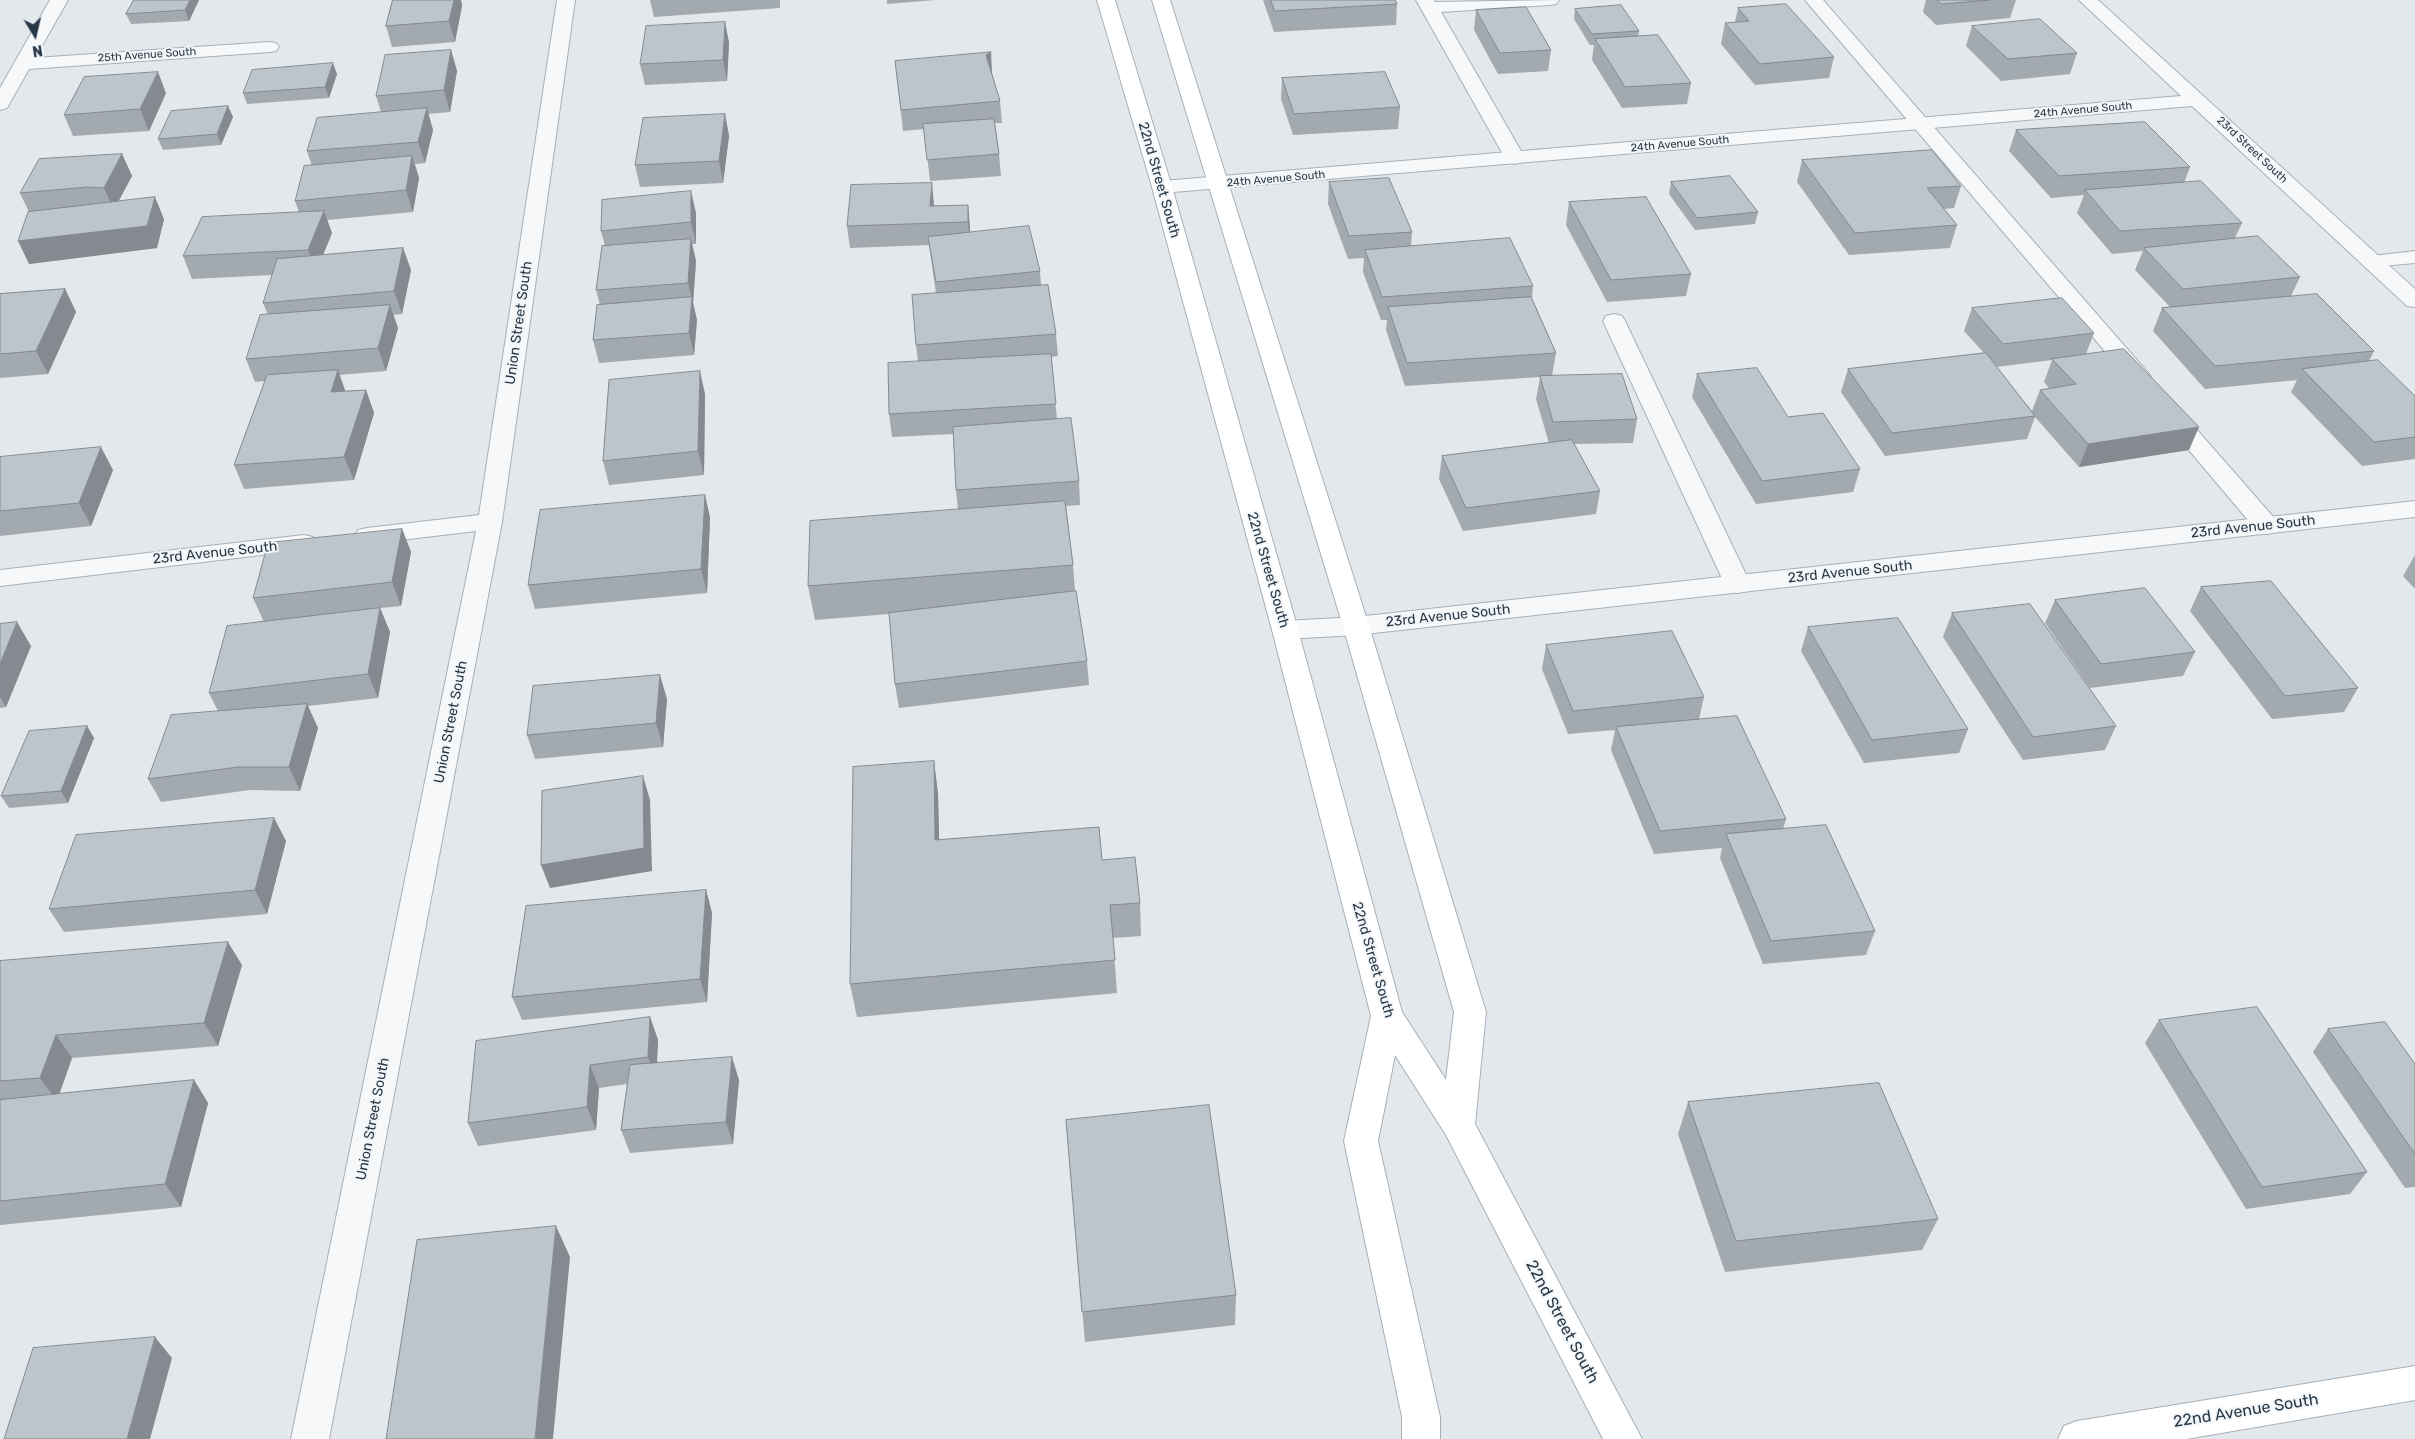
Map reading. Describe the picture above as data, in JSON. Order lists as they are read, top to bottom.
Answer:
{
  "streets": {
    "street": [
      "25th Avenue South",
      "24th Avenue South",
      "23rd Street South",
      "22nd Street South",
      "Union Street South",
      "23rd Avenue South",
      "22nd Avenue South"
    ]
  },
  "crossings": [
    ["24th Avenue South", "23rd Street South"],
    ["24th Avenue South", "22nd Street South"],
    ["22nd Street South", "23rd Avenue South"],
    ["Union Street South", "23rd Avenue South"]
  ],
  "north": "bottom"
}
